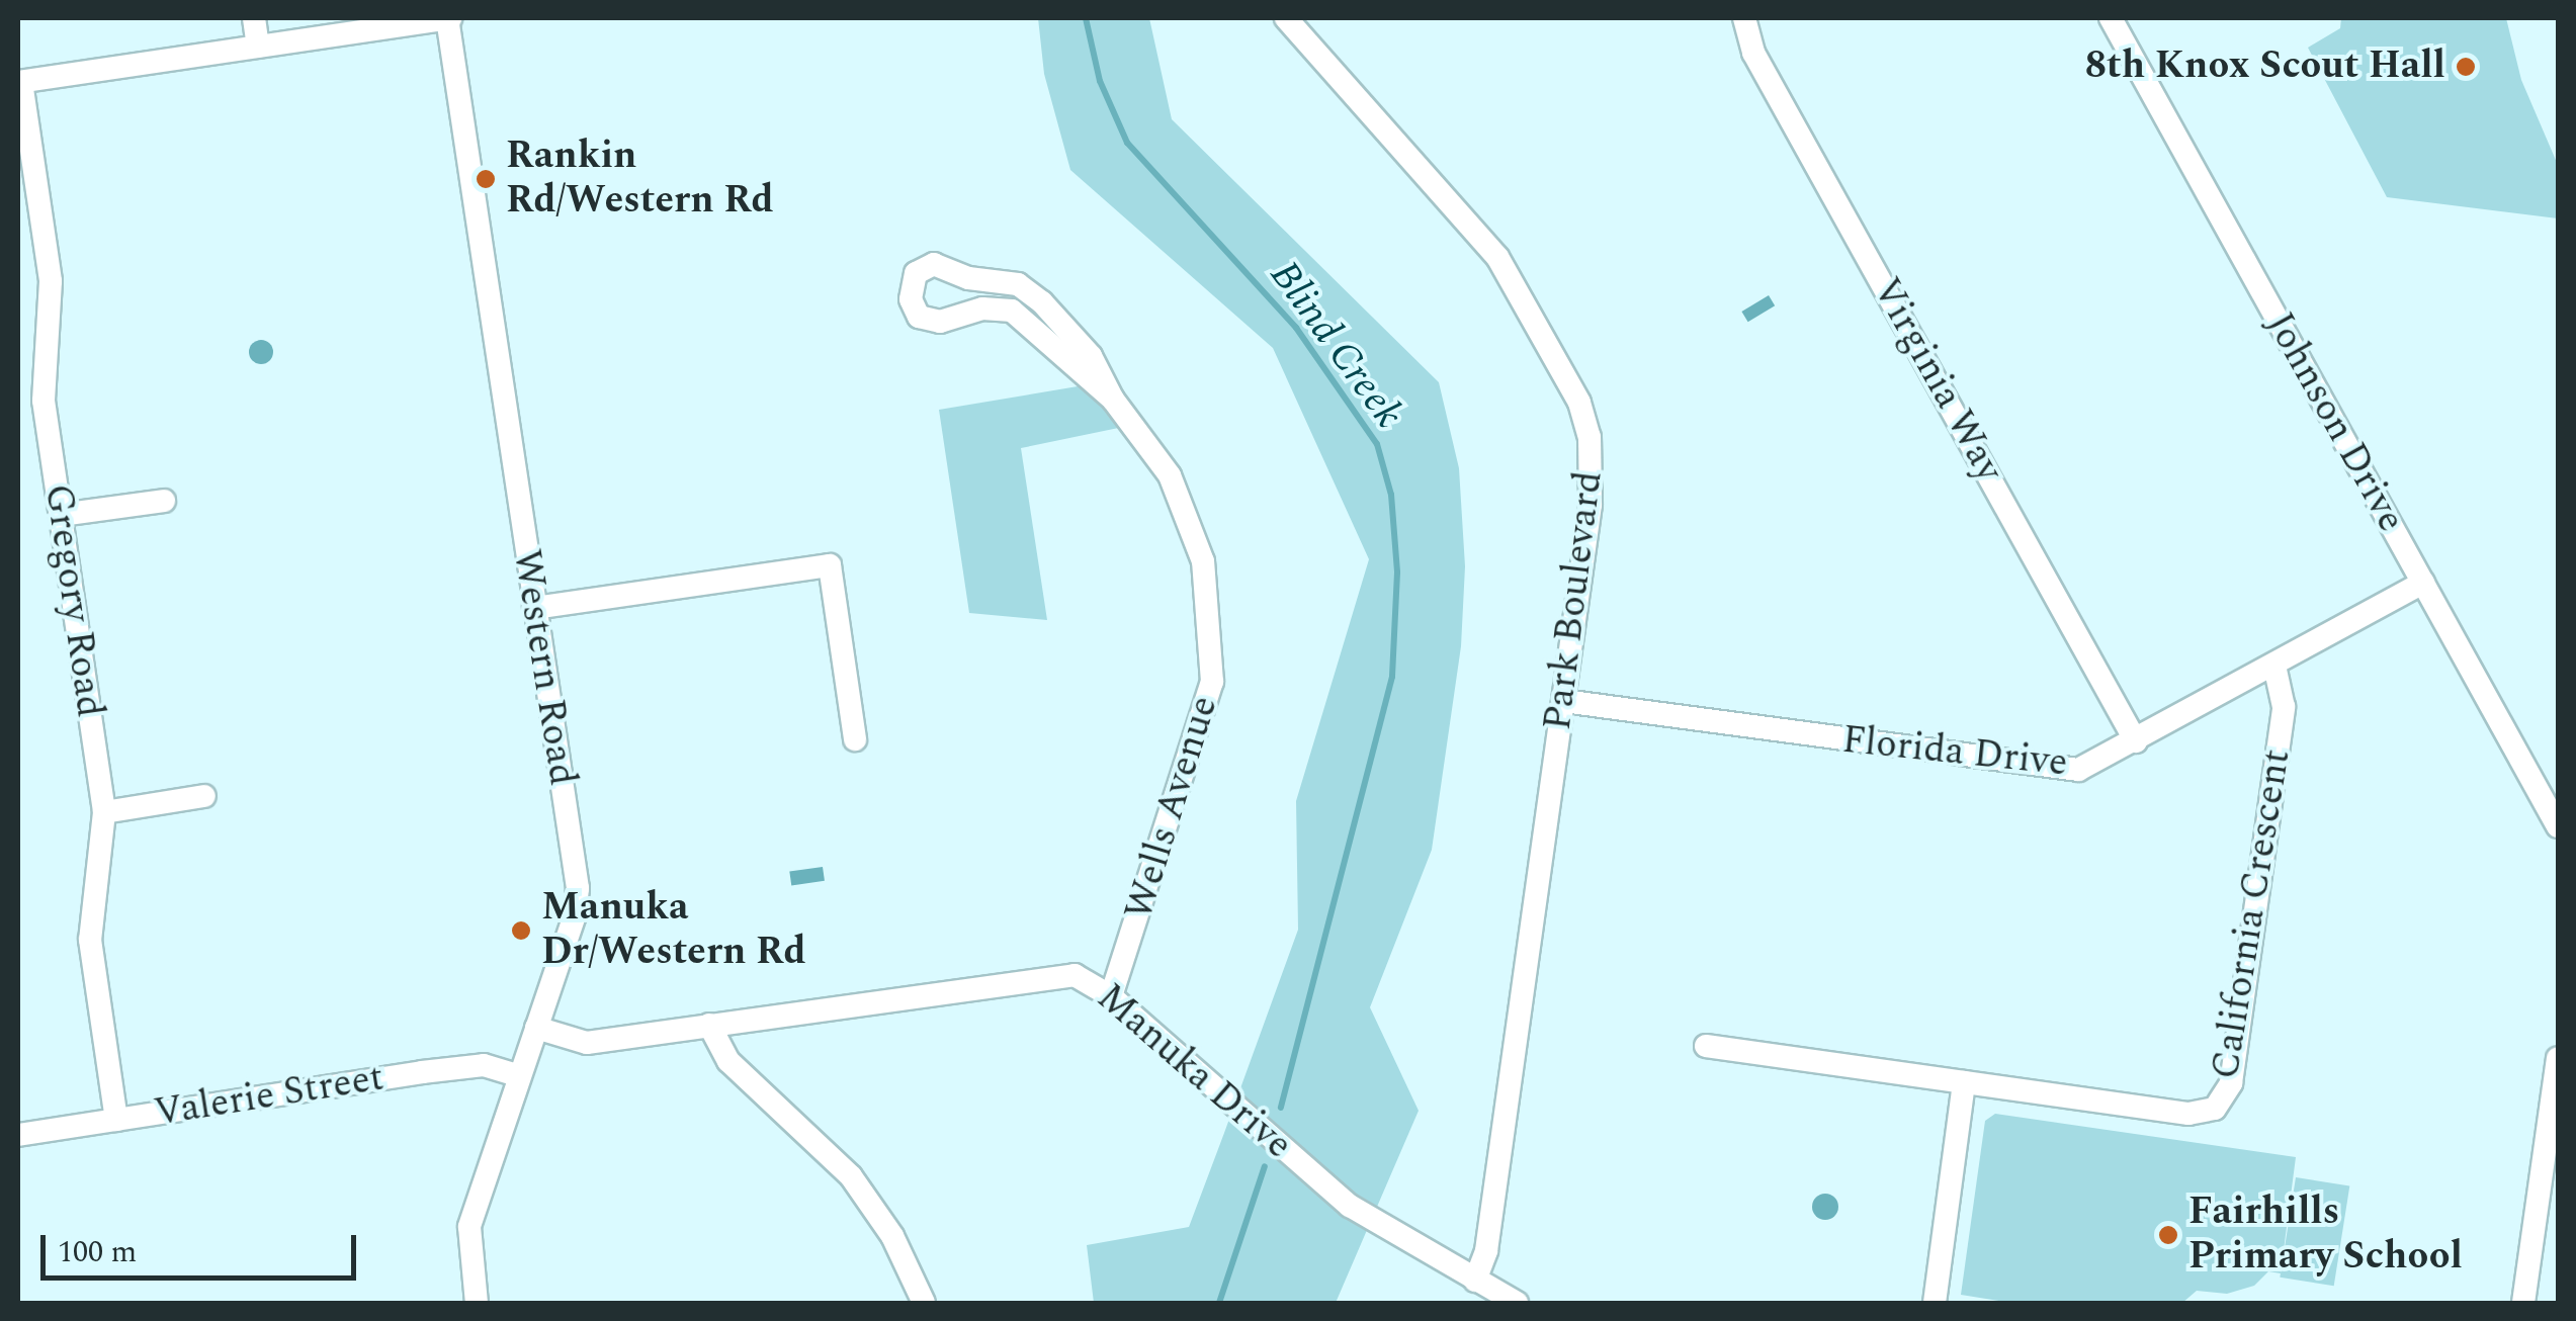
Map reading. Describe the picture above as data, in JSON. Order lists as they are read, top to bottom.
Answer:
{
  "streets": {
    "street": [
      "Virginia Way",
      "Johnson Drive",
      "Gregory Road",
      "Park Boulevard",
      "Western Road",
      "Florida Drive",
      "Wells Avenue",
      "California Crescent",
      "Manuka Drive",
      "Valerie Street"
    ]
  },
  "crossings": [
    ["Virginia Way", "Florida Drive"],
    ["Johnson Drive", "Florida Drive"],
    ["Gregory Road", "Valerie Street"],
    ["Park Boulevard", "Florida Drive"],
    ["Park Boulevard", "Manuka Drive"],
    ["Western Road", "Manuka Drive"],
    ["Western Road", "Valerie Street"],
    ["Florida Drive", "California Crescent"],
    ["Wells Avenue", "Manuka Drive"]
  ],
  "water": ["Blind Creek"],
  "places": [
    "8th Knox Scout Hall",
    "Rankin Rd/Western Rd",
    "Manuka Dr/Western Rd",
    "Fairhills Primary School"
  ],
  "scale_bar": "100 m"
}
